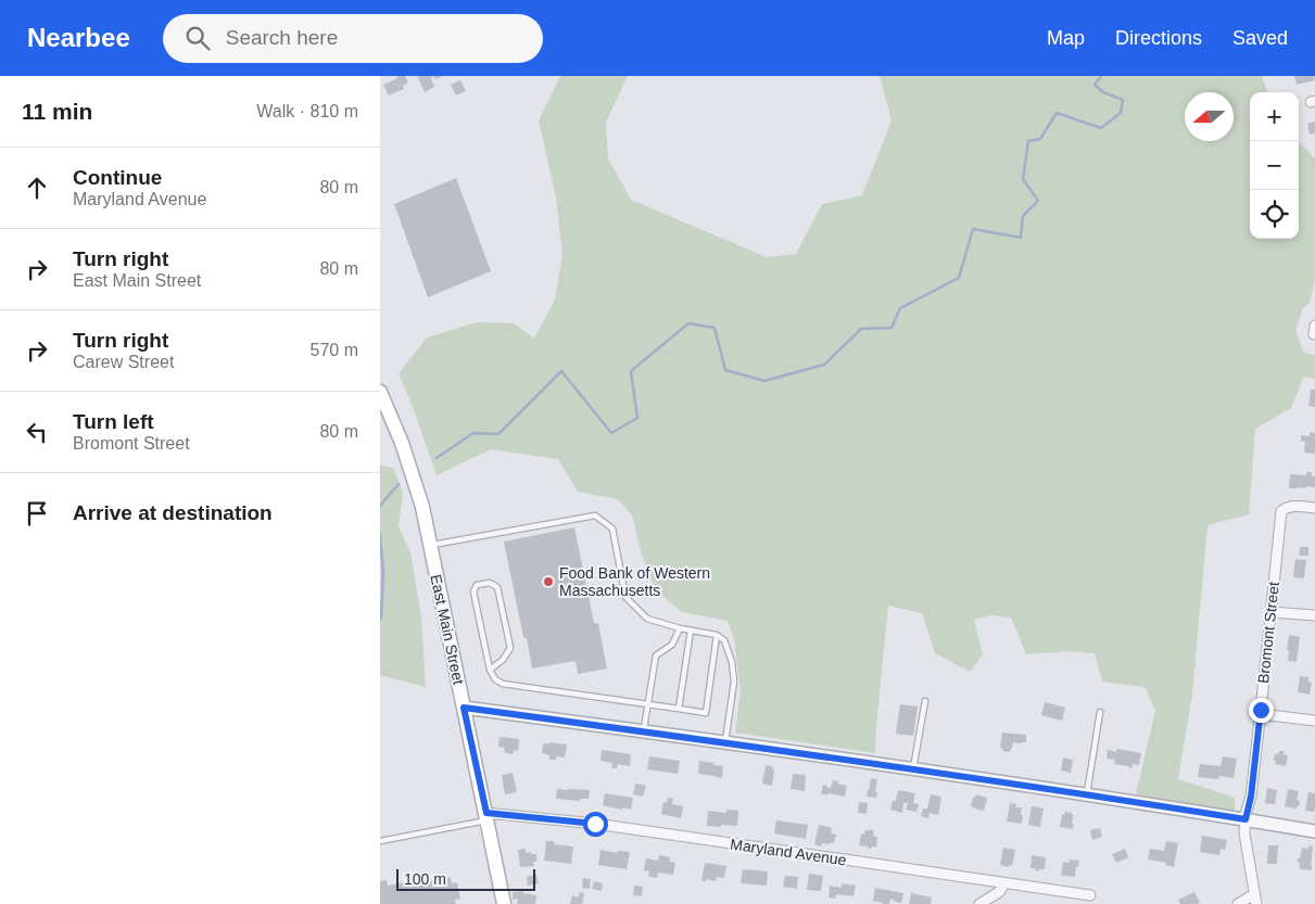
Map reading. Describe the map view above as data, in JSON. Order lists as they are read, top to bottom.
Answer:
{
  "streets": {
    "main road": ["East Main Street"],
    "street": ["Bromont Street", "Maryland Avenue"]
  },
  "crossings": [
    ["East Main Street", "Maryland Avenue"]
  ],
  "places": ["Food Bank of Western Massachusetts"],
  "scale_bar": "100 m",
  "north": "left",
  "page": {
    "header": "Nearbee",
    "search": "Search here",
    "nav": ["Map", "Directions", "Saved"],
    "heading": ["11 min", "Walk · 810 m"],
    "map_buttons": ["+", "−"],
    "list": [
      ["Continue", "Maryland Avenue", "80 m"],
      ["Turn right", "East Main Street", "80 m"],
      ["Turn right", "Carew Street", "570 m"],
      ["Turn left", "Bromont Street", "80 m"],
      "Arrive at destination"
    ],
    "scale": "100 m"
  }
}
